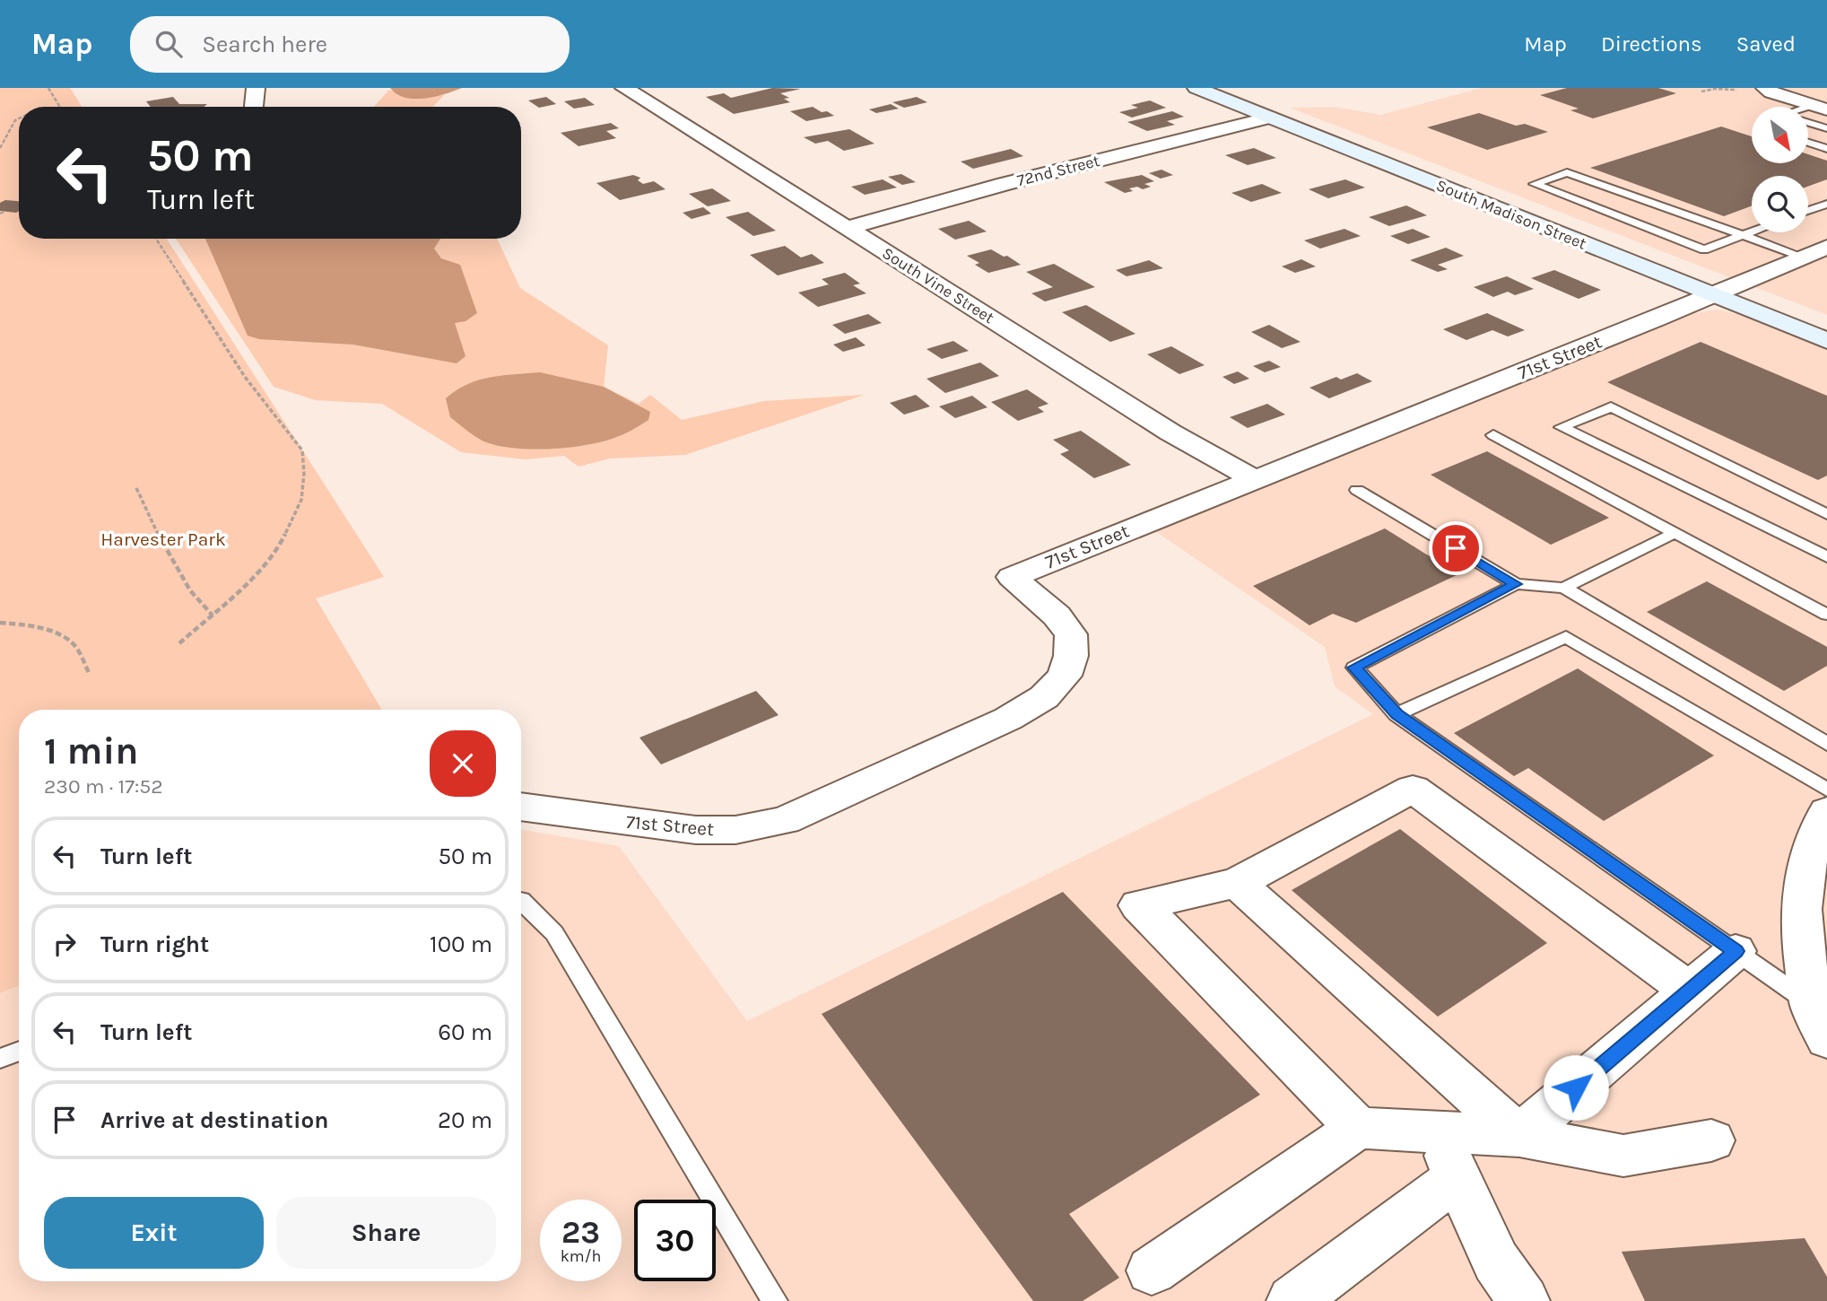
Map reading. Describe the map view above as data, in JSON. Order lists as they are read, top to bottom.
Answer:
{
  "streets": {
    "street": [
      "72nd Street",
      "South Madison Street",
      "South Vine Street",
      "71st Street"
    ]
  },
  "crossings": [
    ["72nd Street", "South Madison Street"],
    ["72nd Street", "South Vine Street"],
    ["South Madison Street", "71st Street"],
    ["South Vine Street", "71st Street"]
  ],
  "parks": ["Harvester Park"],
  "north": "bottom right",
  "page": {
    "header": "Map",
    "search": "Search here",
    "nav": ["Map", "Directions", "Saved"],
    "turn": ["50 m", "Turn left"],
    "heading": ["1 min", "230 m · 17:52"],
    "list": [
      {
        "name": "Turn left",
        "value": "50 m"
      },
      {
        "name": "Turn right",
        "value": "100 m"
      },
      {
        "name": "Turn left",
        "value": "60 m"
      },
      {
        "name": "Arrive at destination",
        "value": "20 m"
      }
    ],
    "buttons": ["Exit", "Share"],
    "speed": "23 km/h",
    "limit": "30"
  }
}
